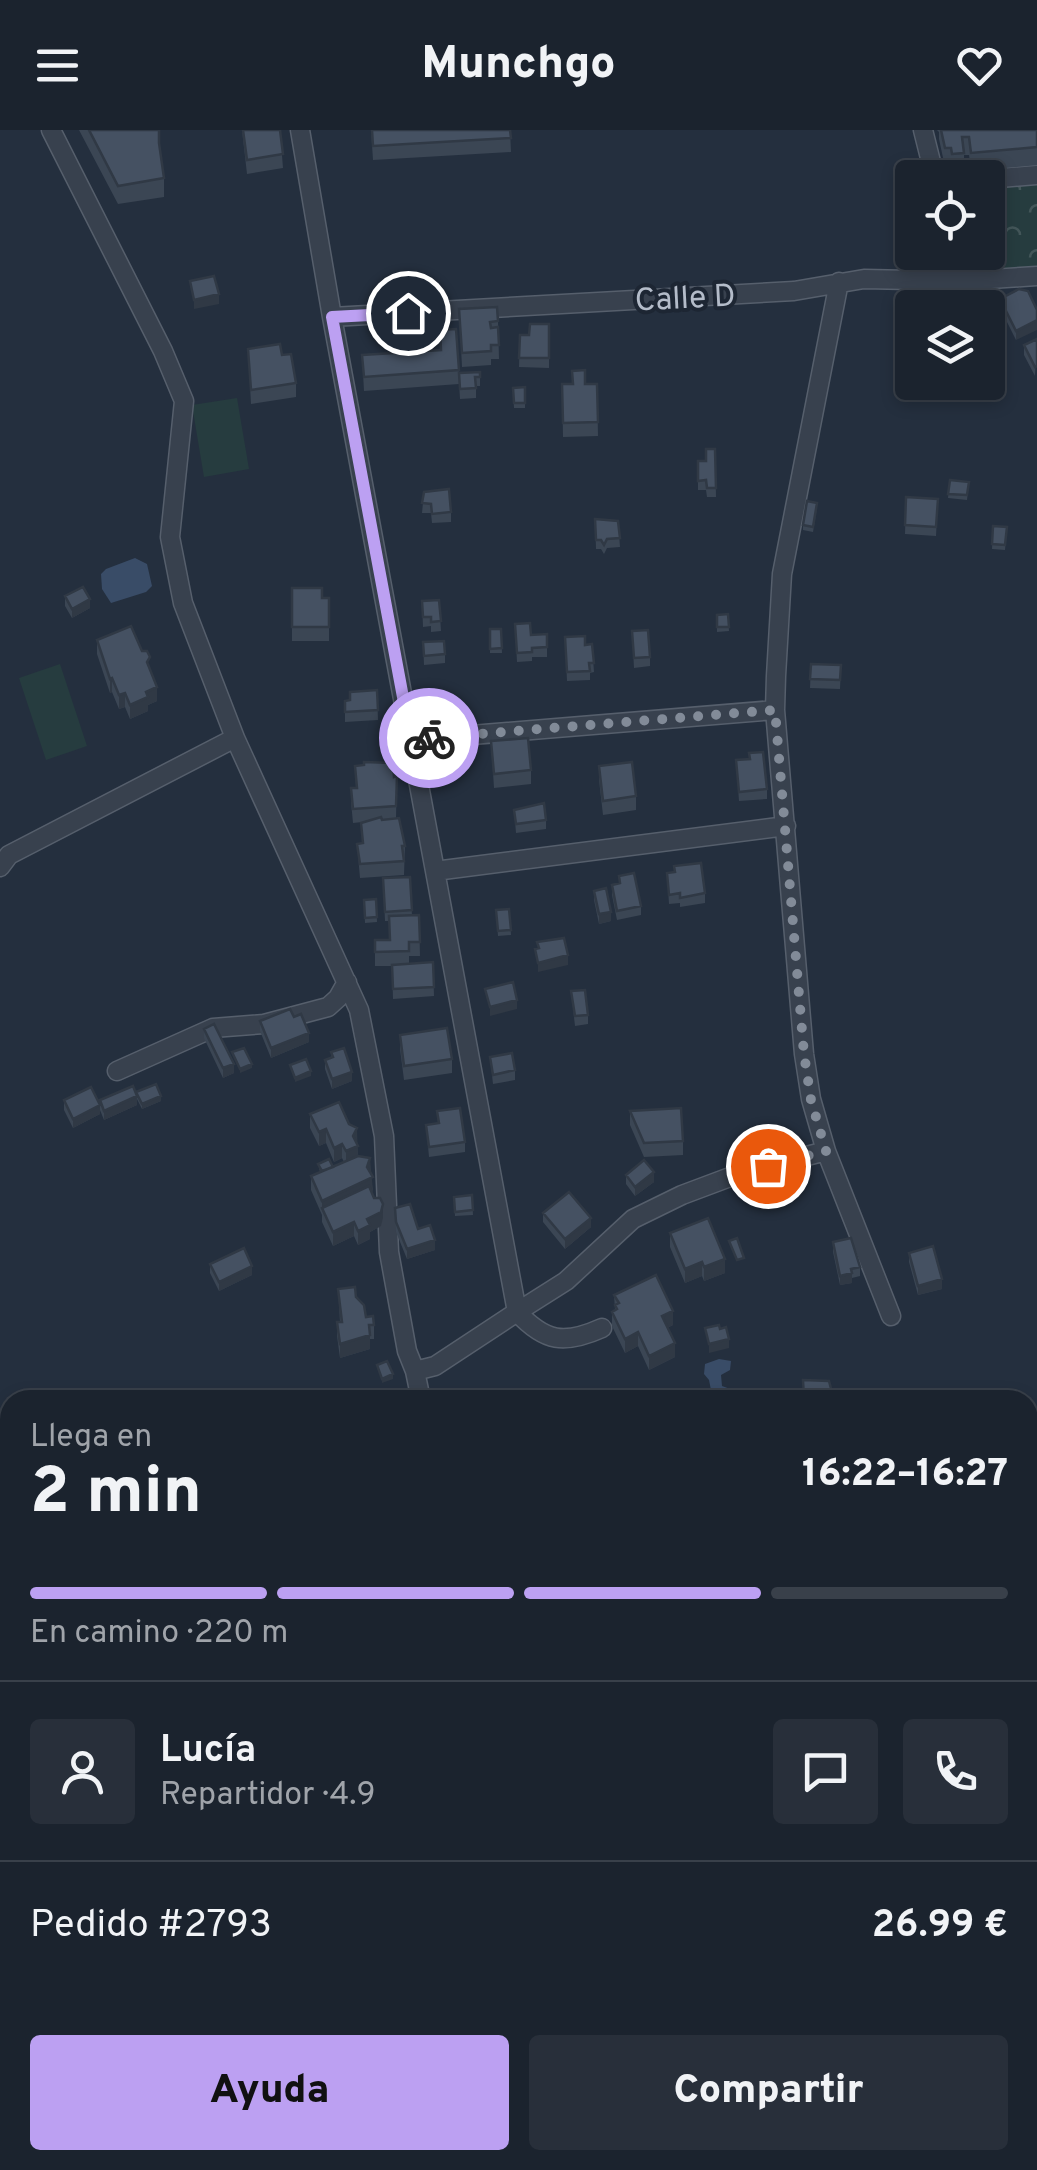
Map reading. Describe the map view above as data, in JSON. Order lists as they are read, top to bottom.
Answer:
{
  "streets": {
    "street": ["Calle D"]
  },
  "page": {
    "header": "Munchgo",
    "heading": ["2 min", "Llega en", "16:22–16:27"],
    "panel": [
      "Lucía",
      "Repartidor · 4.9",
      "Pedido #2793",
      "26.99 €"
    ],
    "bar": "En camino · 220 m",
    "buttons": ["Ayuda", "Compartir"]
  }
}
